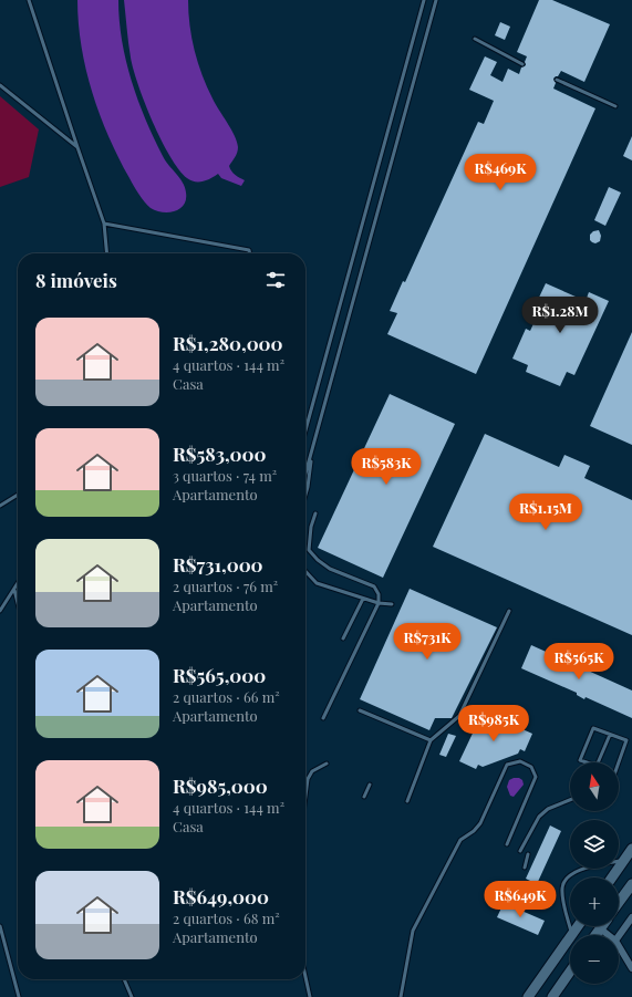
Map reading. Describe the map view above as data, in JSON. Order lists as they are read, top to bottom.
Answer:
{
  "north": "top",
  "page": {
    "price": [
      "R$469K",
      "R$1.28M",
      "R$583K",
      "R$1.15M",
      "R$731K",
      "R$565K",
      "R$985K",
      "R$649K"
    ],
    "heading": "8 imóveis",
    "list": [
      {
        "name": "R$1,280,000",
        "note": "4 quartos · 144 m² · Casa"
      },
      {
        "name": "R$583,000",
        "note": "3 quartos · 74 m² · Apartamento"
      },
      {
        "name": "R$731,000",
        "note": "2 quartos · 76 m² · Apartamento"
      },
      {
        "name": "R$565,000",
        "note": "2 quartos · 66 m² · Apartamento"
      },
      {
        "name": "R$985,000",
        "note": "4 quartos · 144 m² · Casa"
      },
      {
        "name": "R$649,000",
        "note": "2 quartos · 68 m² · Apartamento"
      }
    ],
    "map_buttons": ["+", "−"]
  }
}
